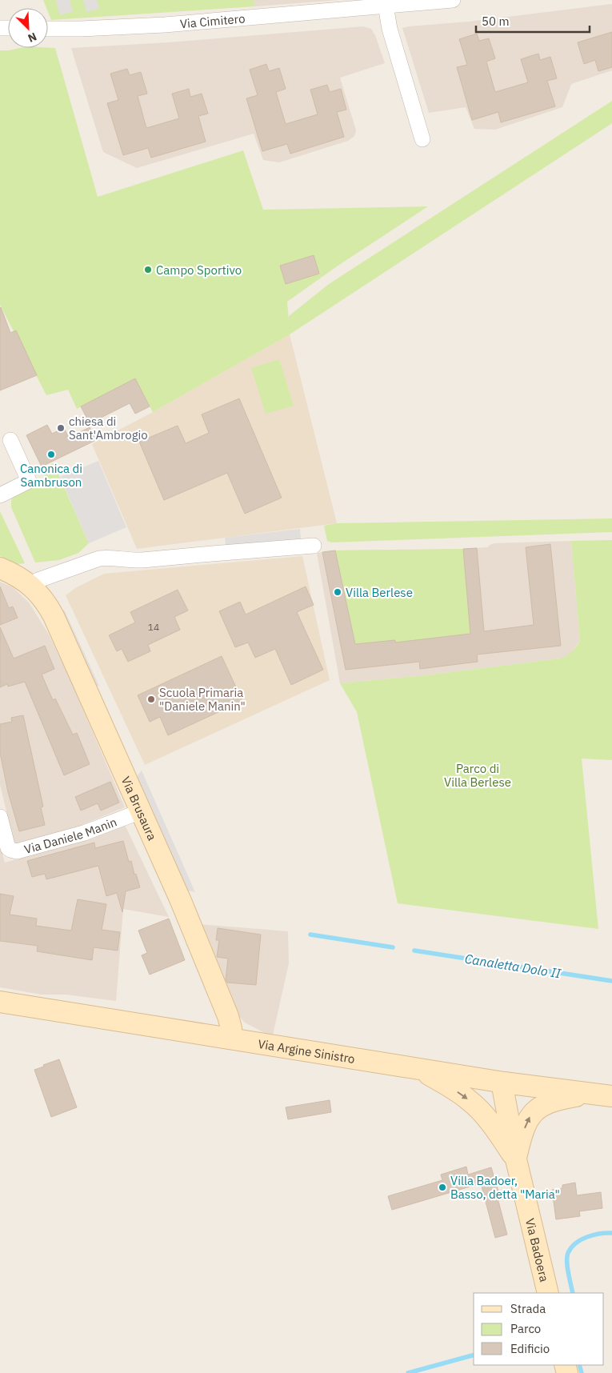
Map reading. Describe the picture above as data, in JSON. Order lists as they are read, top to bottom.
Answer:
{
  "streets": {
    "main road": ["Via Brusaura", "Via Argine Sinistro", "Via Badoera"],
    "street": ["Via Cimitero", "Via Daniele Manin"]
  },
  "crossings": [
    ["Via Brusaura", "Via Daniele Manin"],
    ["Via Brusaura", "Via Argine Sinistro"],
    ["Via Argine Sinistro", "Via Badoera"]
  ],
  "water": ["Canaletta Dolo II"],
  "parks": ["Parco di Villa Berlese"],
  "places": [
    "Campo Sportivo",
    "chiesa di Sant'Ambrogio",
    "Canonica di Sambruson",
    "Villa Berlese",
    "Scuola Primaria \"Daniele Manin\"",
    "Villa Badoer, Basso, detta \"Maria\""
  ],
  "house_numbers": ["14"],
  "legend": ["Strada", "Parco", "Edificio"],
  "scale_bar": "50 m",
  "north": "bottom right"
}
